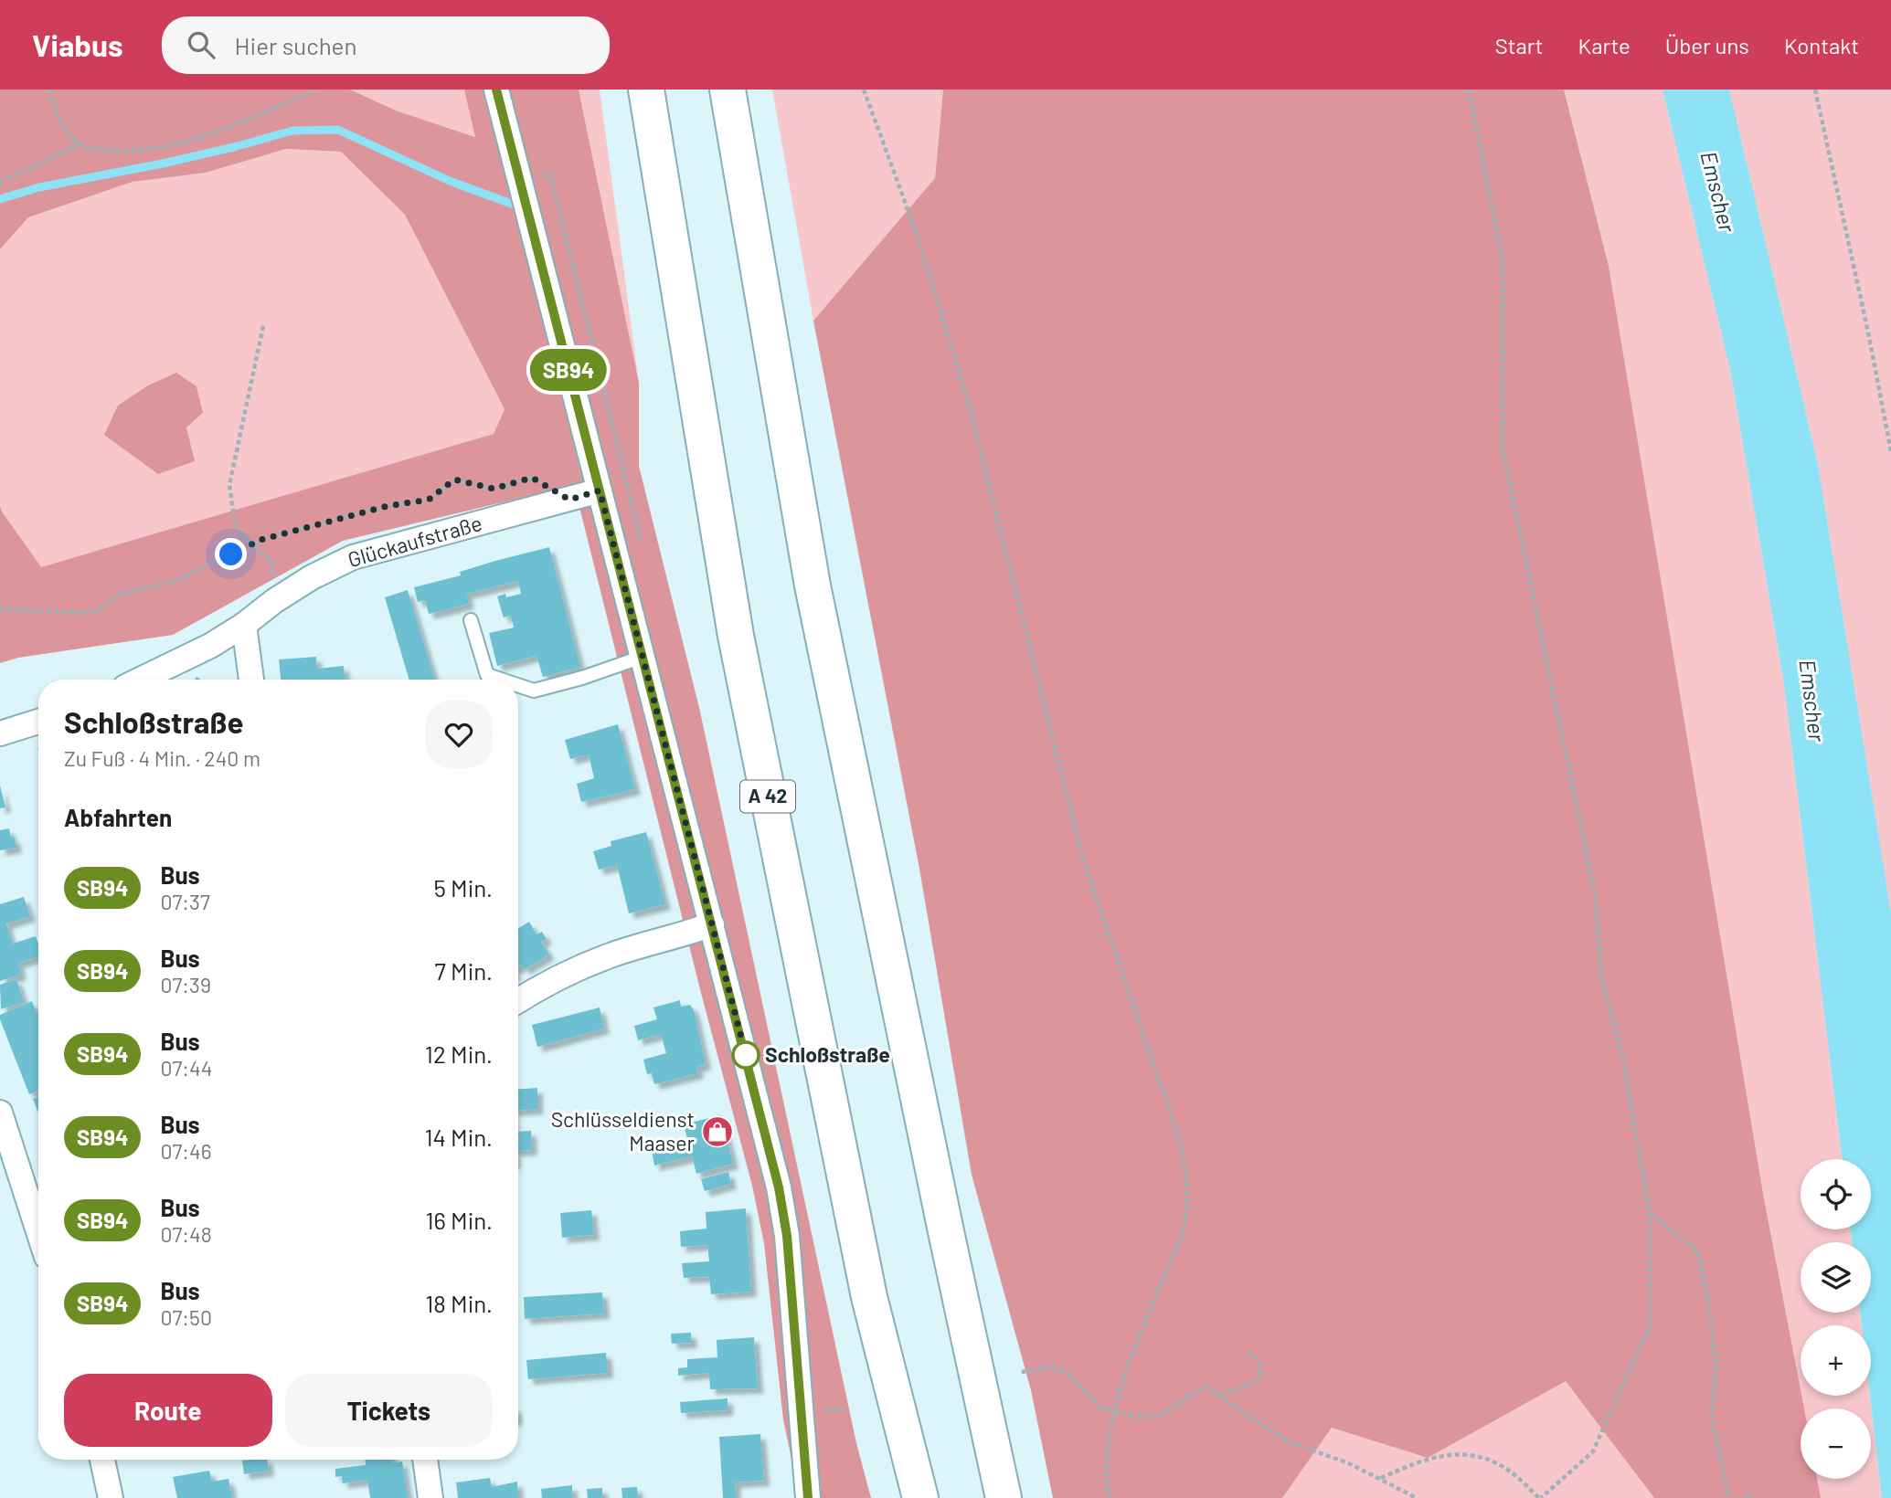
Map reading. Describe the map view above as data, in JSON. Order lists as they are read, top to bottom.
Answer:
{
  "streets": {
    "highway": ["A 42"],
    "street": ["Glückaufstraße"]
  },
  "water": ["Emscher"],
  "places": {
    "other": ["Schloßstraße"],
    "shop": ["Schlüsseldienst Maaser"]
  },
  "lines": ["bus line SB94"],
  "page": {
    "header": "Viabus",
    "search": "Hier suchen",
    "nav": [
      "Start",
      "Karte",
      "Über uns",
      "Kontakt"
    ],
    "on_map": "SB94",
    "heading": [
      ["Schloßstraße", "Zu Fuß · 4 Min. · 240 m"],
      "Abfahrten"
    ],
    "list": [
      {
        "mark": "SB94",
        "name": "Bus",
        "note": "07:37",
        "value": "5 Min."
      },
      {
        "mark": "SB94",
        "name": "Bus",
        "note": "07:39",
        "value": "7 Min."
      },
      {
        "mark": "SB94",
        "name": "Bus",
        "note": "07:44",
        "value": "12 Min."
      },
      {
        "mark": "SB94",
        "name": "Bus",
        "note": "07:46",
        "value": "14 Min."
      },
      {
        "mark": "SB94",
        "name": "Bus",
        "note": "07:48",
        "value": "16 Min."
      },
      {
        "mark": "SB94",
        "name": "Bus",
        "note": "07:50",
        "value": "18 Min."
      }
    ],
    "map_buttons": ["+", "−"],
    "buttons": ["Route", "Tickets"]
  }
}
